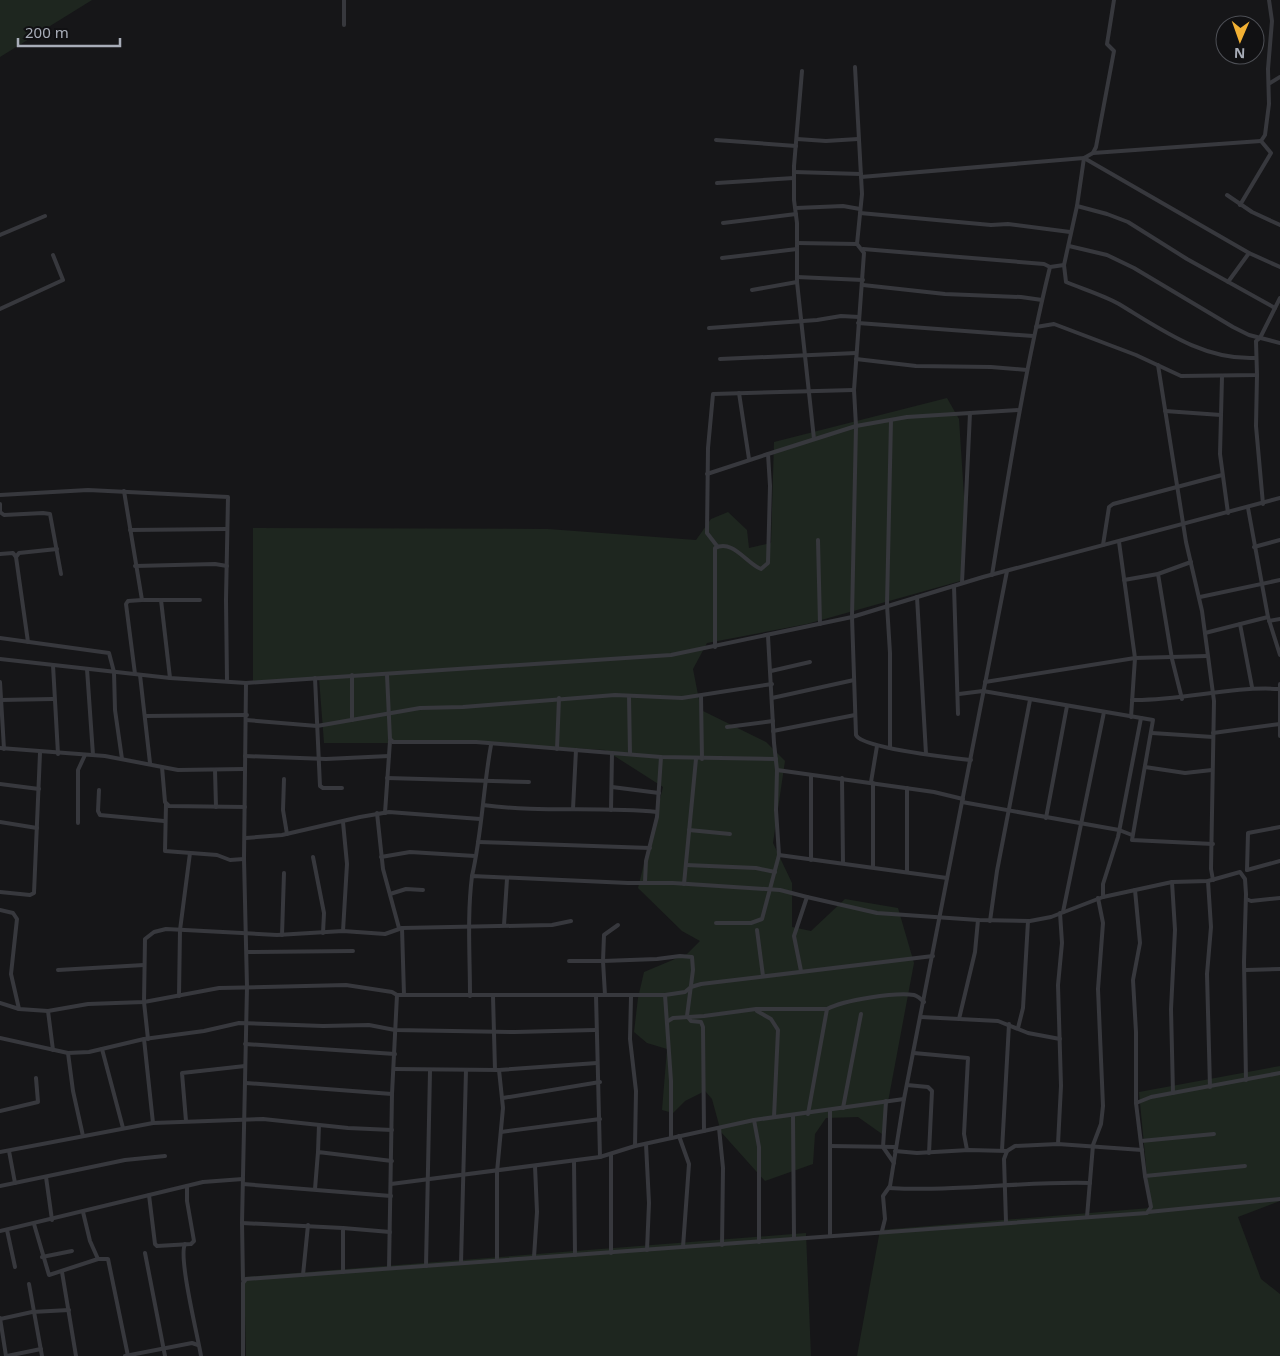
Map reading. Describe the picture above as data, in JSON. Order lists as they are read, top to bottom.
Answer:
{
  "scale_bar": "200 m",
  "north": "bottom"
}
